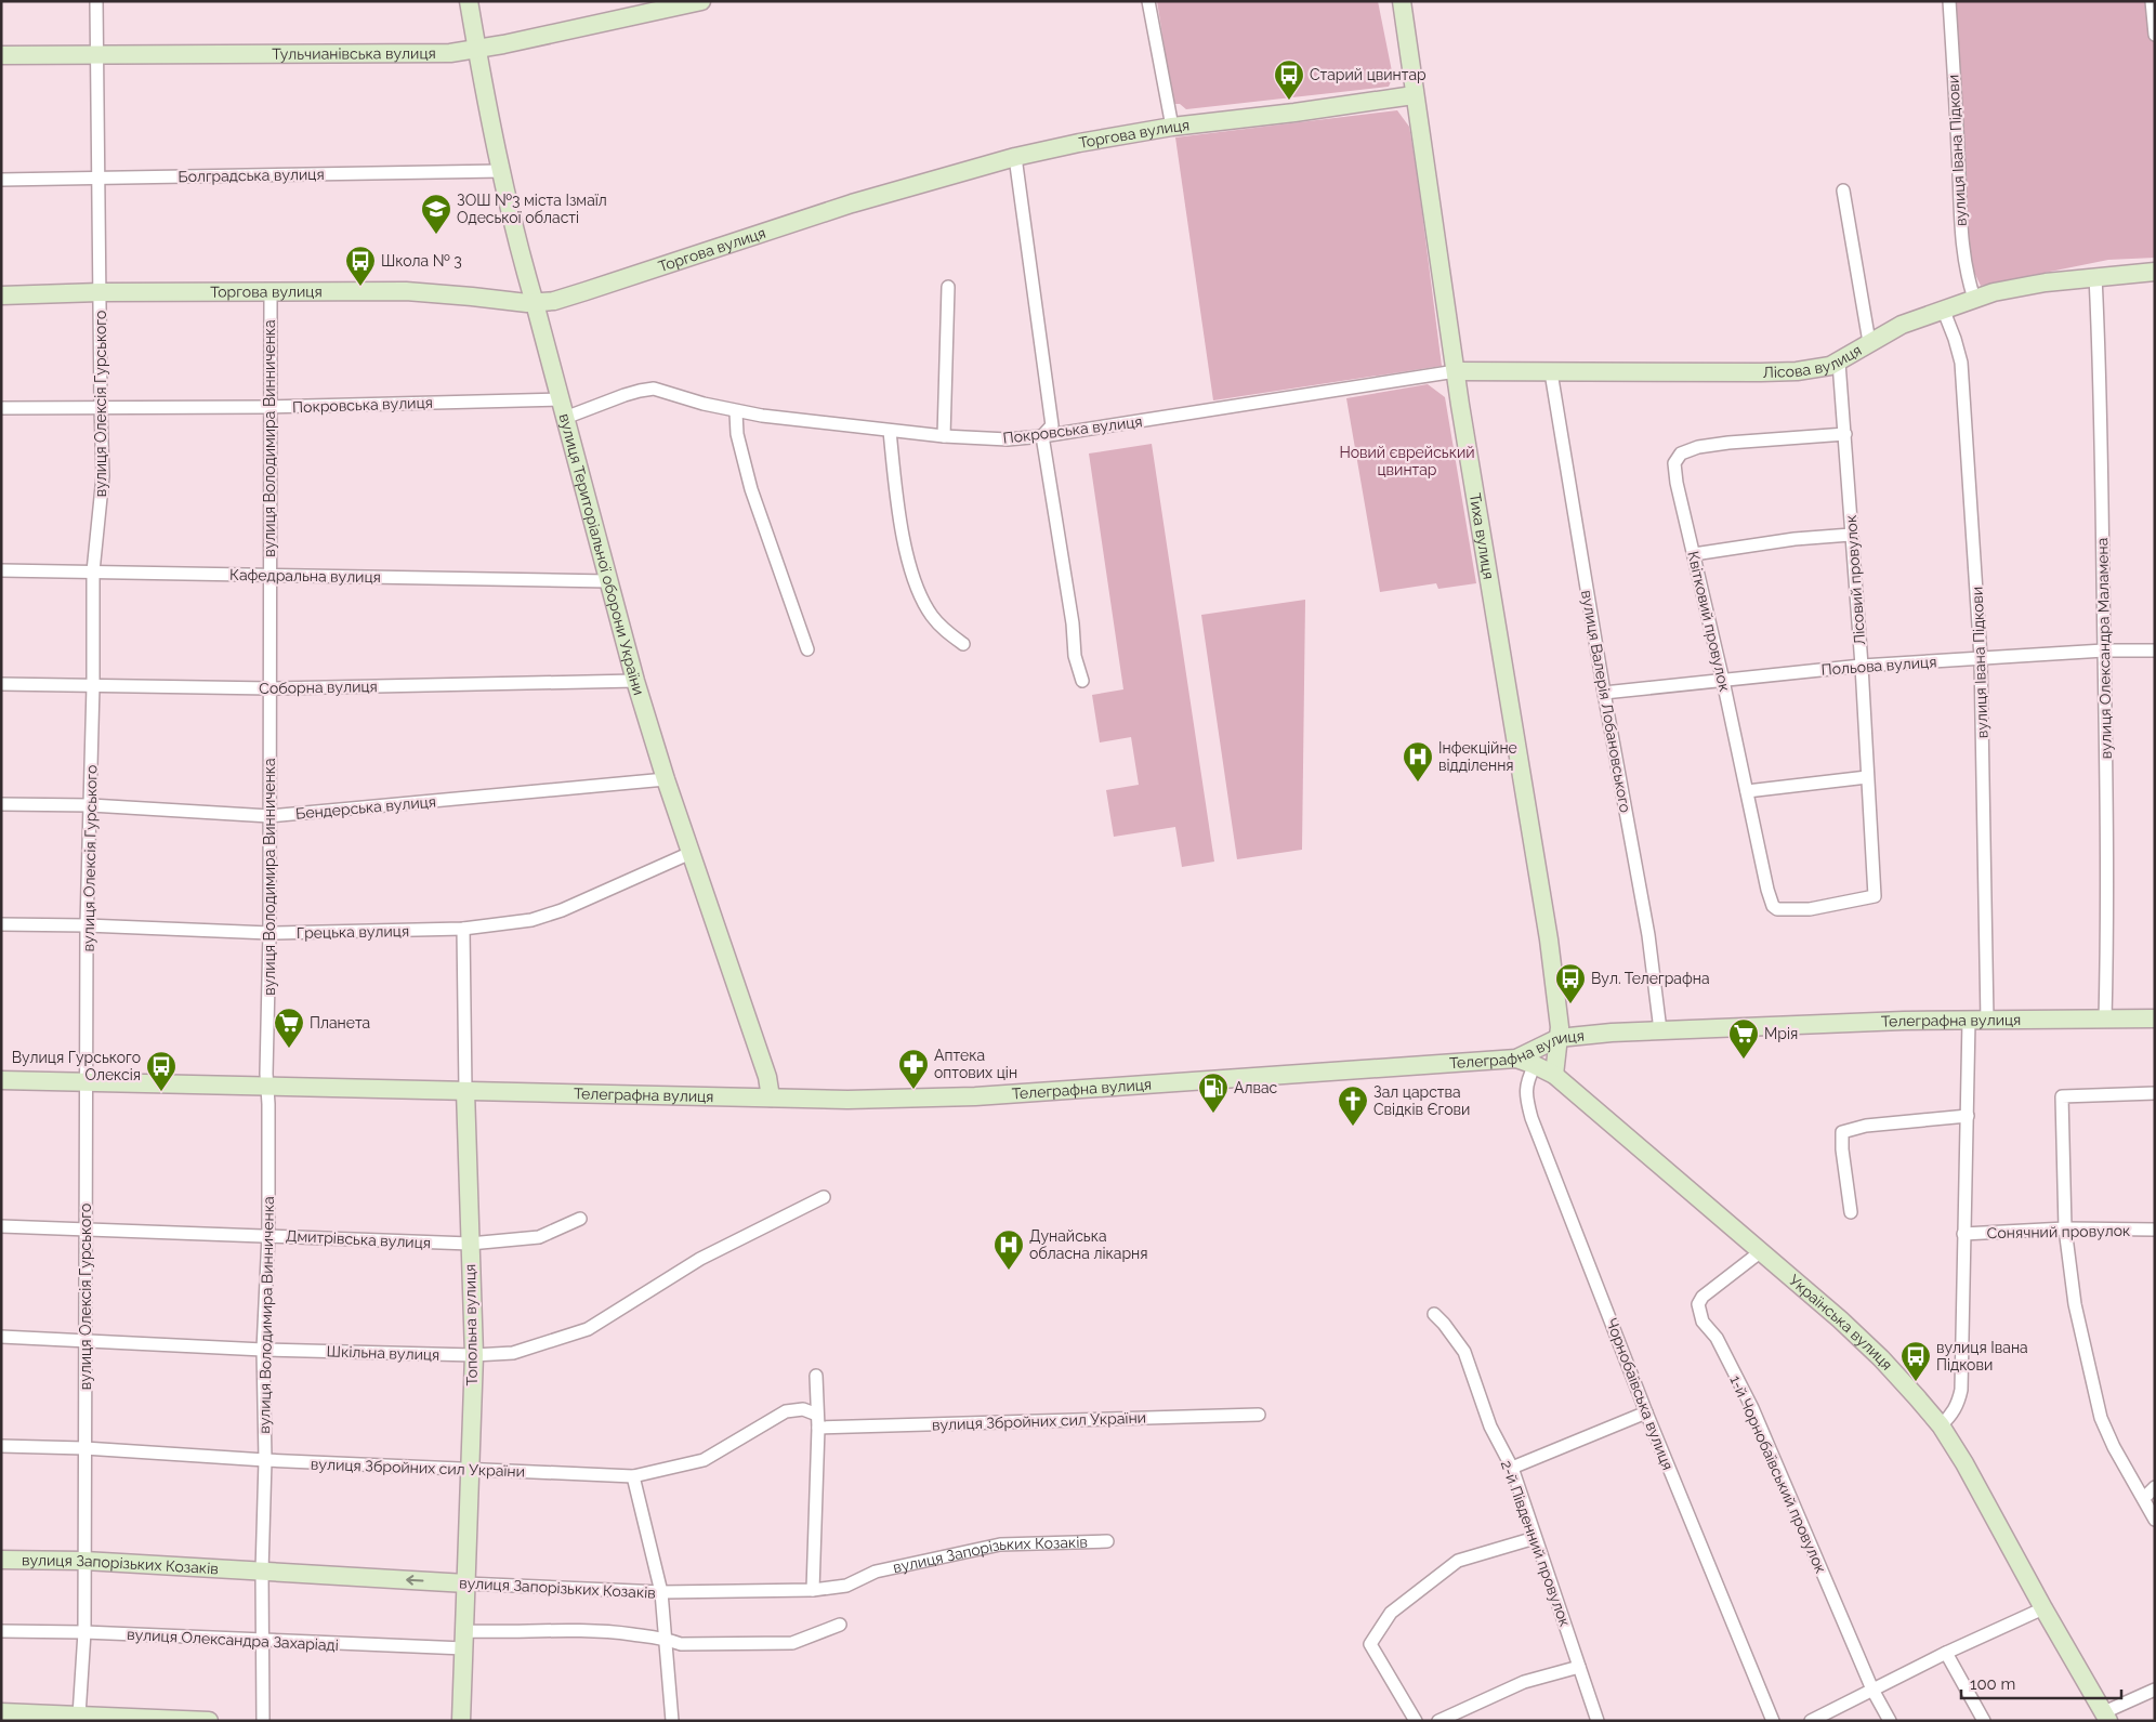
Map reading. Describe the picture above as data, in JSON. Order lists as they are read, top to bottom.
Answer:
{
  "streets": {
    "main road": [
      "Тульчианівська вулиця",
      "Торгова вулиця",
      "Лісова вулиця",
      "Тиха вулиця",
      "вулиця Територіальної оборони України",
      "Телеграфна вулиця",
      "Українська вулиця",
      "Топольна вулиця",
      "вулиця Запорізьких Козаків"
    ],
    "street": [
      "вулиця Івана Підкови",
      "Болградська вулиця",
      "вулиця Олексія Гурського",
      "Покровська вулиця",
      "вулиця Володимира Винниченка",
      "Кафедральна вулиця",
      "Лісовий провулок",
      "Квітковий провулок",
      "вулиця Олександра Маламена",
      "Польова вулиця",
      "Соборна вулиця",
      "вулиця Валерія Лобановського",
      "Бендерська вулиця",
      "Грецька вулиця",
      "Сонячний провулок",
      "Дмитрівська вулиця",
      "Шкільна вулиця",
      "Чорнобаївська вулиця",
      "вулиця Збройних сил України",
      "1-й Чорнобаївський провулок",
      "2-й Південний провулок",
      "вулиця Олександра Захаріаді"
    ]
  },
  "crossings": [
    ["Тульчианівська вулиця", "вулиця Олексія Гурського"],
    ["Тульчианівська вулиця", "вулиця Територіальної оборони України"],
    ["Торгова вулиця", "вулиця Олексія Гурського"],
    ["Торгова вулиця", "вулиця Володимира Винниченка"],
    ["Торгова вулиця", "Тиха вулиця"],
    ["Торгова вулиця", "вулиця Територіальної оборони України"],
    ["вулиця Івана Підкови", "Лісова вулиця"],
    ["вулиця Івана Підкови", "Польова вулиця"],
    ["вулиця Івана Підкови", "Телеграфна вулиця"],
    ["Болградська вулиця", "вулиця Олексія Гурського"],
    ["Болградська вулиця", "вулиця Територіальної оборони України"],
    ["Лісова вулиця", "Покровська вулиця"],
    ["Лісова вулиця", "Тиха вулиця"],
    ["Лісова вулиця", "Лісовий провулок"],
    ["Лісова вулиця", "вулиця Олександра Маламена"],
    ["Лісова вулиця", "вулиця Валерія Лобановського"],
    ["вулиця Олексія Гурського", "Покровська вулиця"],
    ["вулиця Олексія Гурського", "Кафедральна вулиця"],
    ["вулиця Олексія Гурського", "Соборна вулиця"],
    ["вулиця Олексія Гурського", "Бендерська вулиця"],
    ["вулиця Олексія Гурського", "Грецька вулиця"],
    ["вулиця Олексія Гурського", "Телеграфна вулиця"],
    ["вулиця Олексія Гурського", "Дмитрівська вулиця"],
    ["вулиця Олексія Гурського", "Шкільна вулиця"],
    ["вулиця Олексія Гурського", "вулиця Збройних сил України"],
    ["вулиця Олексія Гурського", "вулиця Запорізьких Козаків"],
    ["вулиця Олексія Гурського", "вулиця Олександра Захаріаді"],
    ["Покровська вулиця", "вулиця Володимира Винниченка"],
    ["Покровська вулиця", "Тиха вулиця"],
    ["Покровська вулиця", "вулиця Територіальної оборони України"],
    ["вулиця Володимира Винниченка", "Кафедральна вулиця"],
    ["вулиця Володимира Винниченка", "Соборна вулиця"],
    ["вулиця Володимира Винниченка", "Бендерська вулиця"],
    ["вулиця Володимира Винниченка", "Грецька вулиця"],
    ["вулиця Володимира Винниченка", "Телеграфна вулиця"],
    ["вулиця Володимира Винниченка", "Дмитрівська вулиця"],
    ["вулиця Володимира Винниченка", "Шкільна вулиця"],
    ["вулиця Володимира Винниченка", "вулиця Збройних сил України"],
    ["вулиця Володимира Винниченка", "вулиця Запорізьких Козаків"],
    ["вулиця Володимира Винниченка", "вулиця Олександра Захаріаді"],
    ["Тиха вулиця", "Телеграфна вулиця"],
    ["Тиха вулиця", "Українська вулиця"],
    ["вулиця Територіальної оборони України", "Кафедральна вулиця"],
    ["вулиця Територіальної оборони України", "Соборна вулиця"],
    ["вулиця Територіальної оборони України", "Бендерська вулиця"],
    ["вулиця Територіальної оборони України", "Грецька вулиця"],
    ["вулиця Територіальної оборони України", "Телеграфна вулиця"],
    ["Лісовий провулок", "Квітковий провулок"],
    ["Лісовий провулок", "Польова вулиця"],
    ["Квітковий провулок", "Польова вулиця"],
    ["вулиця Олександра Маламена", "Польова вулиця"],
    ["вулиця Олександра Маламена", "Телеграфна вулиця"],
    ["Польова вулиця", "вулиця Валерія Лобановського"],
    ["вулиця Валерія Лобановського", "Телеграфна вулиця"],
    ["Грецька вулиця", "Топольна вулиця"],
    ["Телеграфна вулиця", "Українська вулиця"],
    ["Телеграфна вулиця", "Топольна вулиця"],
    ["Дмитрівська вулиця", "Топольна вулиця"],
    ["Українська вулиця", "Чорнобаївська вулиця"],
    ["Українська вулиця", "1-й Чорнобаївський провулок"],
    ["Топольна вулиця", "Шкільна вулиця"],
    ["Топольна вулиця", "вулиця Збройних сил України"],
    ["Топольна вулиця", "вулиця Запорізьких Козаків"],
    ["Топольна вулиця", "вулиця Олександра Захаріаді"]
  ],
  "parks": ["Новий єврейський цвинтар"],
  "places": {
    "bus stop": [
      "Старий цвинтар",
      "Школа № 3",
      "Вул. Телеграфна",
      "Вулиця Гурського Олексія",
      "вулиця Івана Підкови"
    ],
    "school or university": ["ЗОШ №3 міста Ізмаїл Одеської області"],
    "hospital": ["Інфекційне відділення", "Дунайська обласна лікарня"],
    "supermarket": ["Планета", "Мрія"],
    "pharmacy": ["Аптека оптових цін"],
    "fuel station": ["Алвас"],
    "church": ["Зал царства Свідків Єгови"]
  },
  "scale_bar": "100 m"
}
